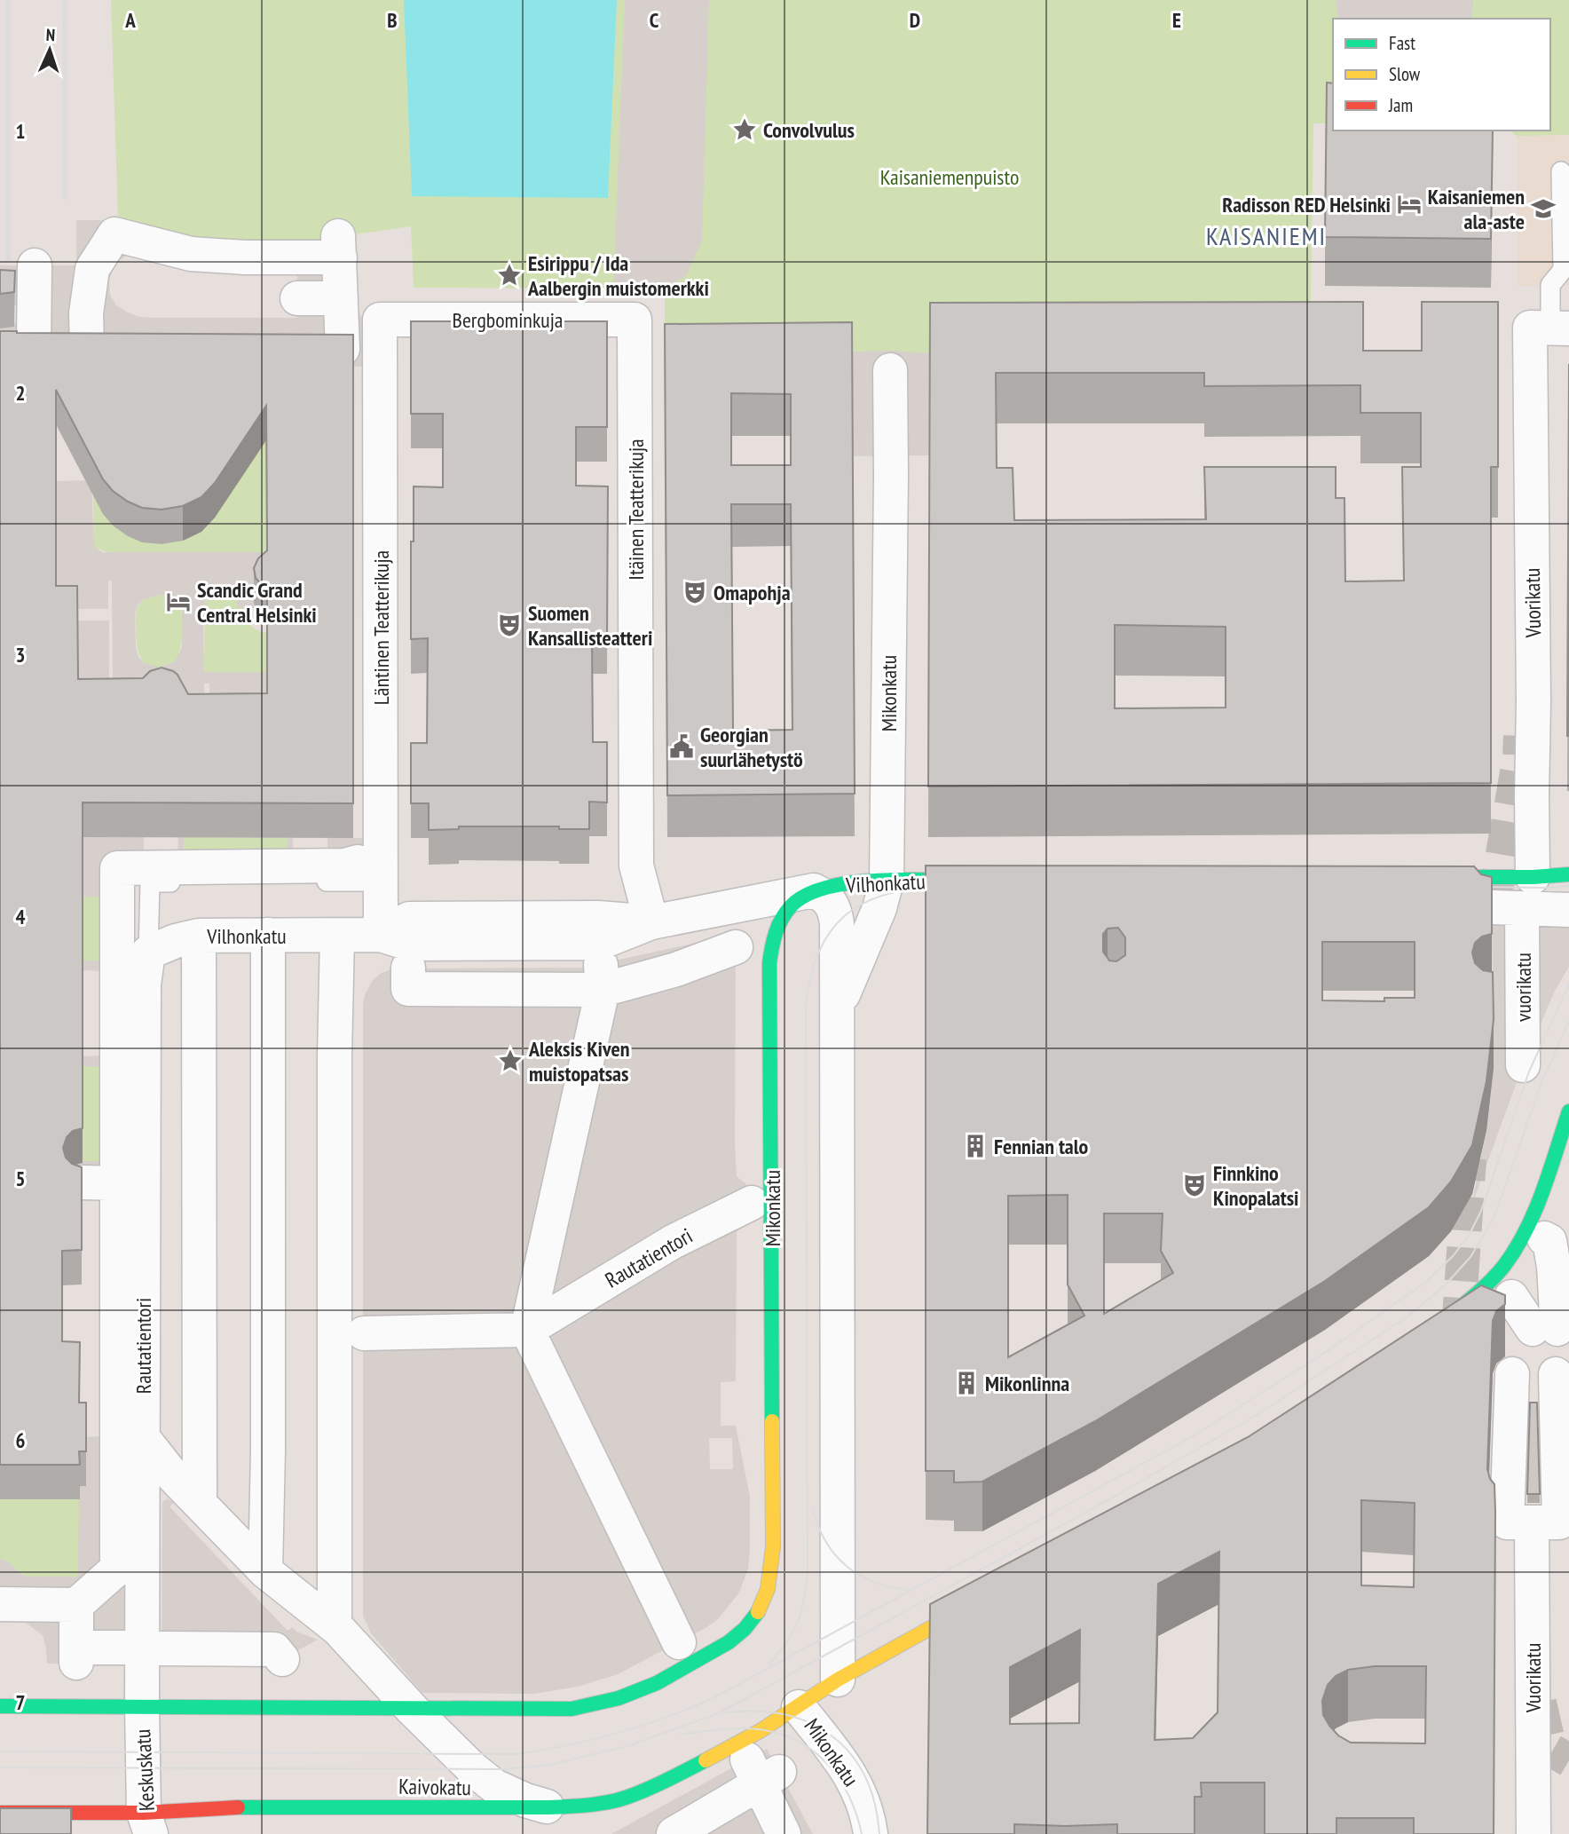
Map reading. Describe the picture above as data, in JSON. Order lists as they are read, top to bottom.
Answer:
{
  "streets": {
    "main road": ["Mikonkatu", "Vilhonkatu", "Kaivokatu"],
    "street": [
      "Bergbominkuja",
      "Itäinen Teatterikuja",
      "Vuorikatu",
      "Läntinen Teatterikuja",
      "vuorikatu",
      "Rautatientori",
      "Keskuskatu"
    ]
  },
  "crossings": [
    ["Bergbominkuja", "Itäinen Teatterikuja"],
    ["Bergbominkuja", "Läntinen Teatterikuja"],
    ["Itäinen Teatterikuja", "Vilhonkatu"],
    ["Vuorikatu", "vuorikatu"],
    ["Läntinen Teatterikuja", "Vilhonkatu"],
    ["Läntinen Teatterikuja", "Rautatientori"],
    ["Mikonkatu", "Vilhonkatu"],
    ["Mikonkatu", "Kaivokatu"],
    ["Vilhonkatu", "Rautatientori"],
    ["Rautatientori", "Keskuskatu"],
    ["Keskuskatu", "Kaivokatu"]
  ],
  "districts": ["KAISANIEMI"],
  "parks": ["Kaisaniemenpuisto"],
  "places": {
    "place": ["Convolvulus", "Esirippu / Ida Aalbergin muistomerkki", "Aleksis Kiven muistopatsas"],
    "hotel": ["Radisson RED Helsinki", "Scandic Grand Central Helsinki"],
    "school or university": ["Kaisaniemen ala-aste"],
    "theatre": ["Omapohja", "Suomen Kansallisteatteri", "Finnkino Kinopalatsi"],
    "public building": ["Georgian suurlähetystö"],
    "building": ["Fennian talo", "Mikonlinna"]
  },
  "legend": ["Fast", "Slow", "Jam"],
  "north": "top",
  "grid": {
    "columns": [
      "A",
      "B",
      "C",
      "D",
      "E"
    ],
    "rows": [
      "1",
      "2",
      "3",
      "4",
      "5",
      "6",
      "7"
    ]
  }
}
